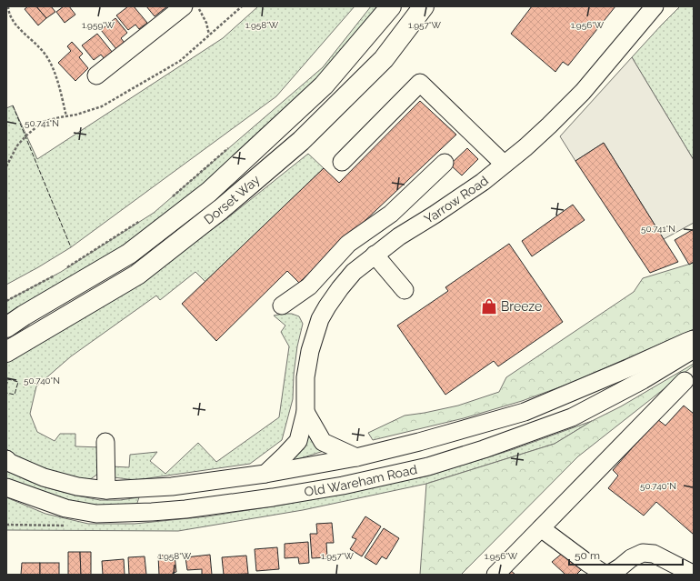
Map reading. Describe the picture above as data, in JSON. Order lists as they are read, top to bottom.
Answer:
{
  "streets": {
    "highway": ["Dorset Way"],
    "street": ["Yarrow Road", "Old Wareham Road"]
  },
  "crossings": [
    ["Yarrow Road", "Old Wareham Road"]
  ],
  "places": {
    "shop": ["Breeze"]
  },
  "scale_bar": "50 m",
  "coordinates": [
    "1.959°W",
    "1.958°W",
    "1.957°W",
    "1.956°W",
    "50.741°N",
    "50.740°N"
  ]
}
